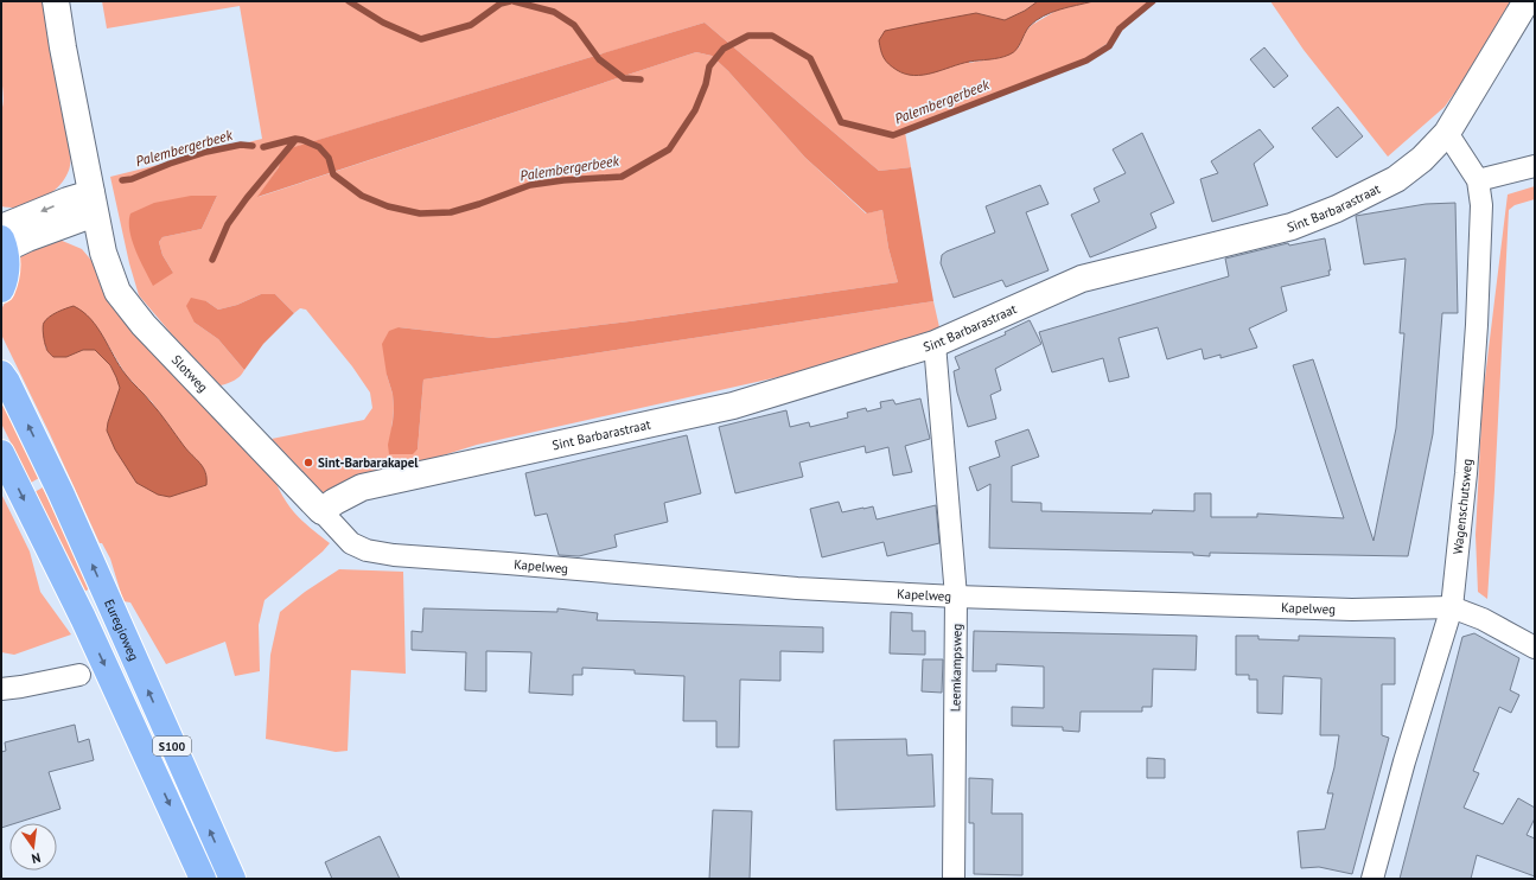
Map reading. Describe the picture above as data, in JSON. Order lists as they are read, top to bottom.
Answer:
{
  "streets": {
    "main road": ["Euregioweg", "S100"],
    "street": [
      "Sint Barbarastraat",
      "Slotweg",
      "Wagenschutsweg",
      "Kapelweg",
      "Leemkampsweg"
    ]
  },
  "crossings": [
    ["Sint Barbarastraat", "Slotweg"],
    ["Sint Barbarastraat", "Wagenschutsweg"],
    ["Sint Barbarastraat", "Kapelweg"],
    ["Sint Barbarastraat", "Leemkampsweg"],
    ["Slotweg", "Kapelweg"],
    ["Wagenschutsweg", "Kapelweg"],
    ["Kapelweg", "Leemkampsweg"]
  ],
  "water": ["Palembergerbeek"],
  "places": ["Sint-Barbarakapel"],
  "north": "bottom"
}
